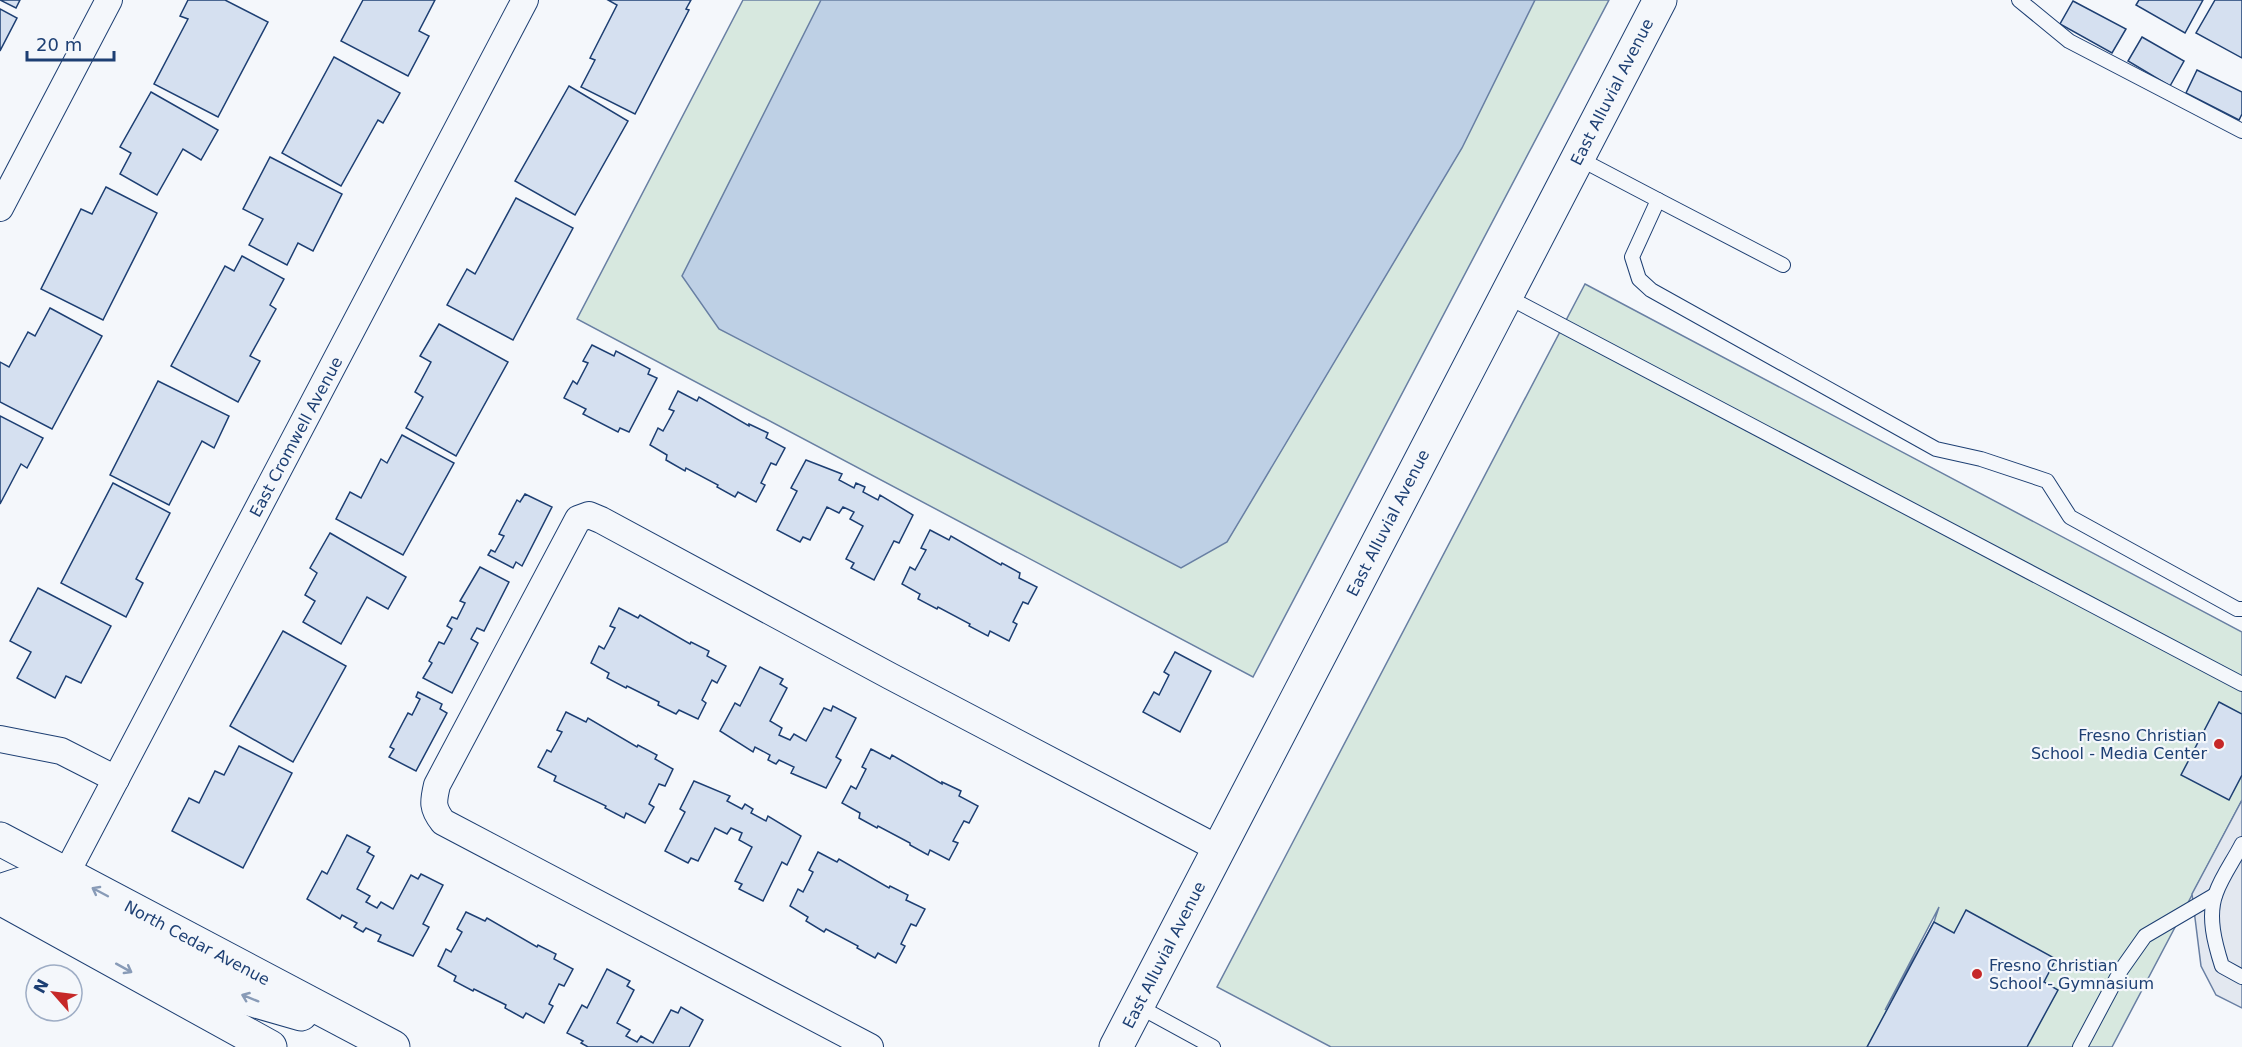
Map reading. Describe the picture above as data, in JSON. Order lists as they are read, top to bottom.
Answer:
{
  "streets": {
    "main road": ["East Alluvial Avenue", "North Cedar Avenue"],
    "street": ["East Cromwell Avenue"]
  },
  "crossings": [
    ["East Cromwell Avenue", "North Cedar Avenue"]
  ],
  "places": ["Fresno Christian School - Media Center", "Fresno Christian School - Gymnasium"],
  "scale_bar": "20 m",
  "north": "top left"
}
